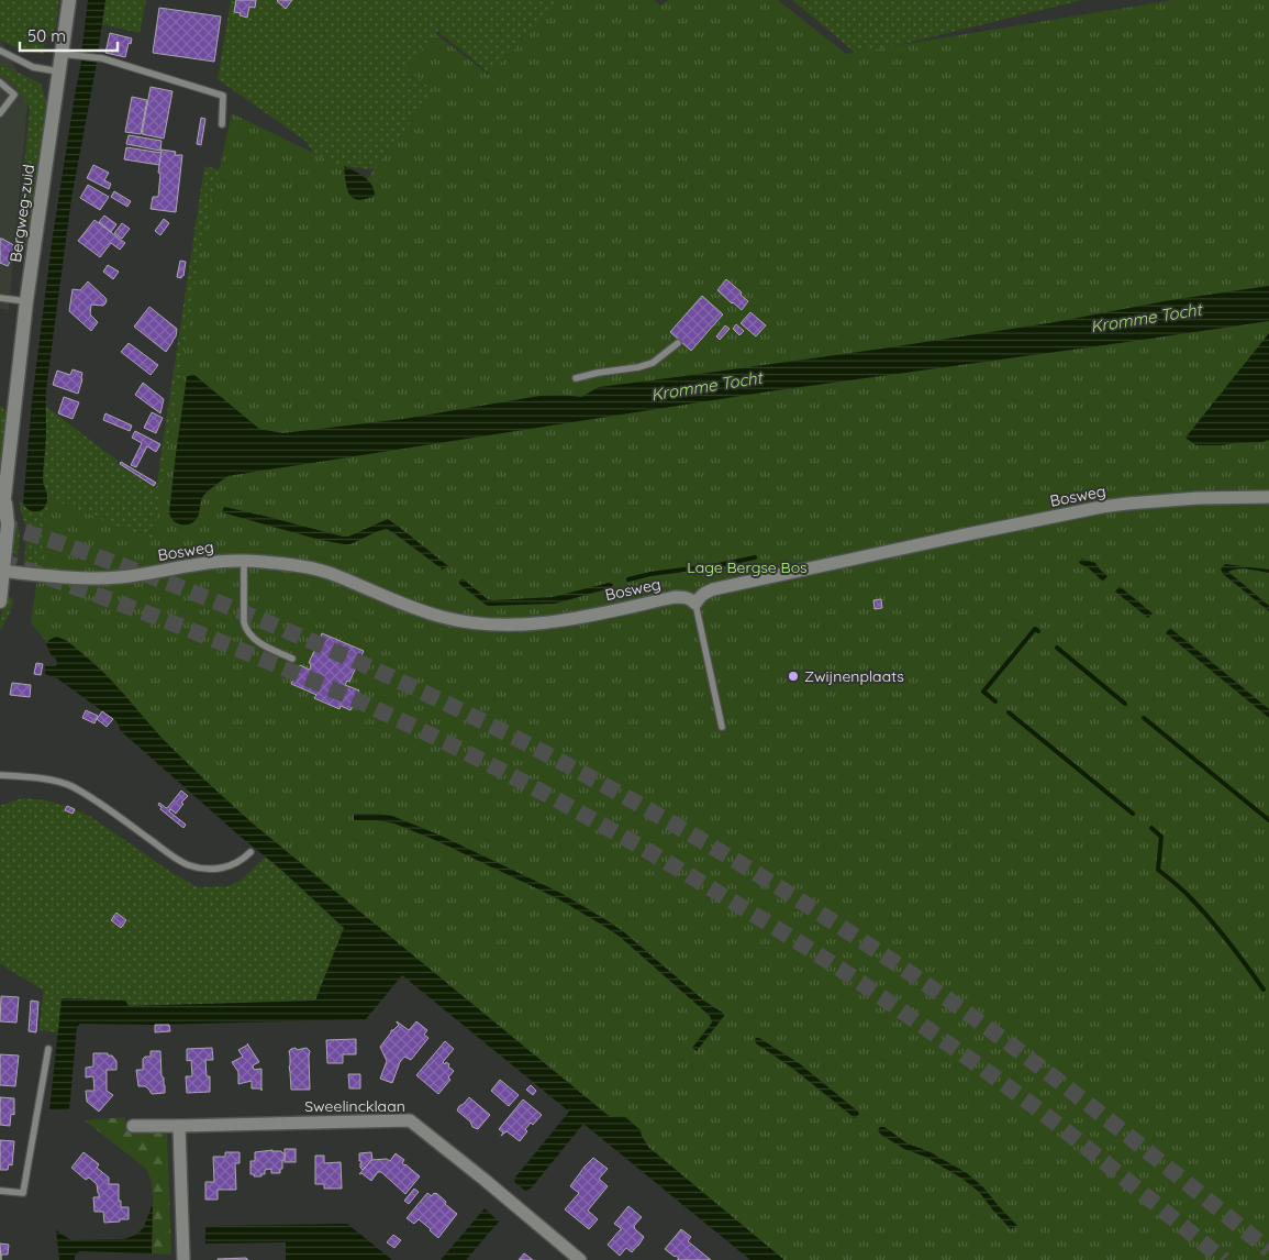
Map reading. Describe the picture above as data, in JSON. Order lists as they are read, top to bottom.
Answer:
{
  "streets": {
    "street": ["Bergweg-zuid", "Bosweg", "Sweelincklaan"]
  },
  "crossings": [
    ["Bergweg-zuid", "Bosweg"]
  ],
  "water": ["Kromme Tocht"],
  "parks": ["Lage Bergse Bos"],
  "places": ["Zwijnenplaats"],
  "scale_bar": "50 m"
}
